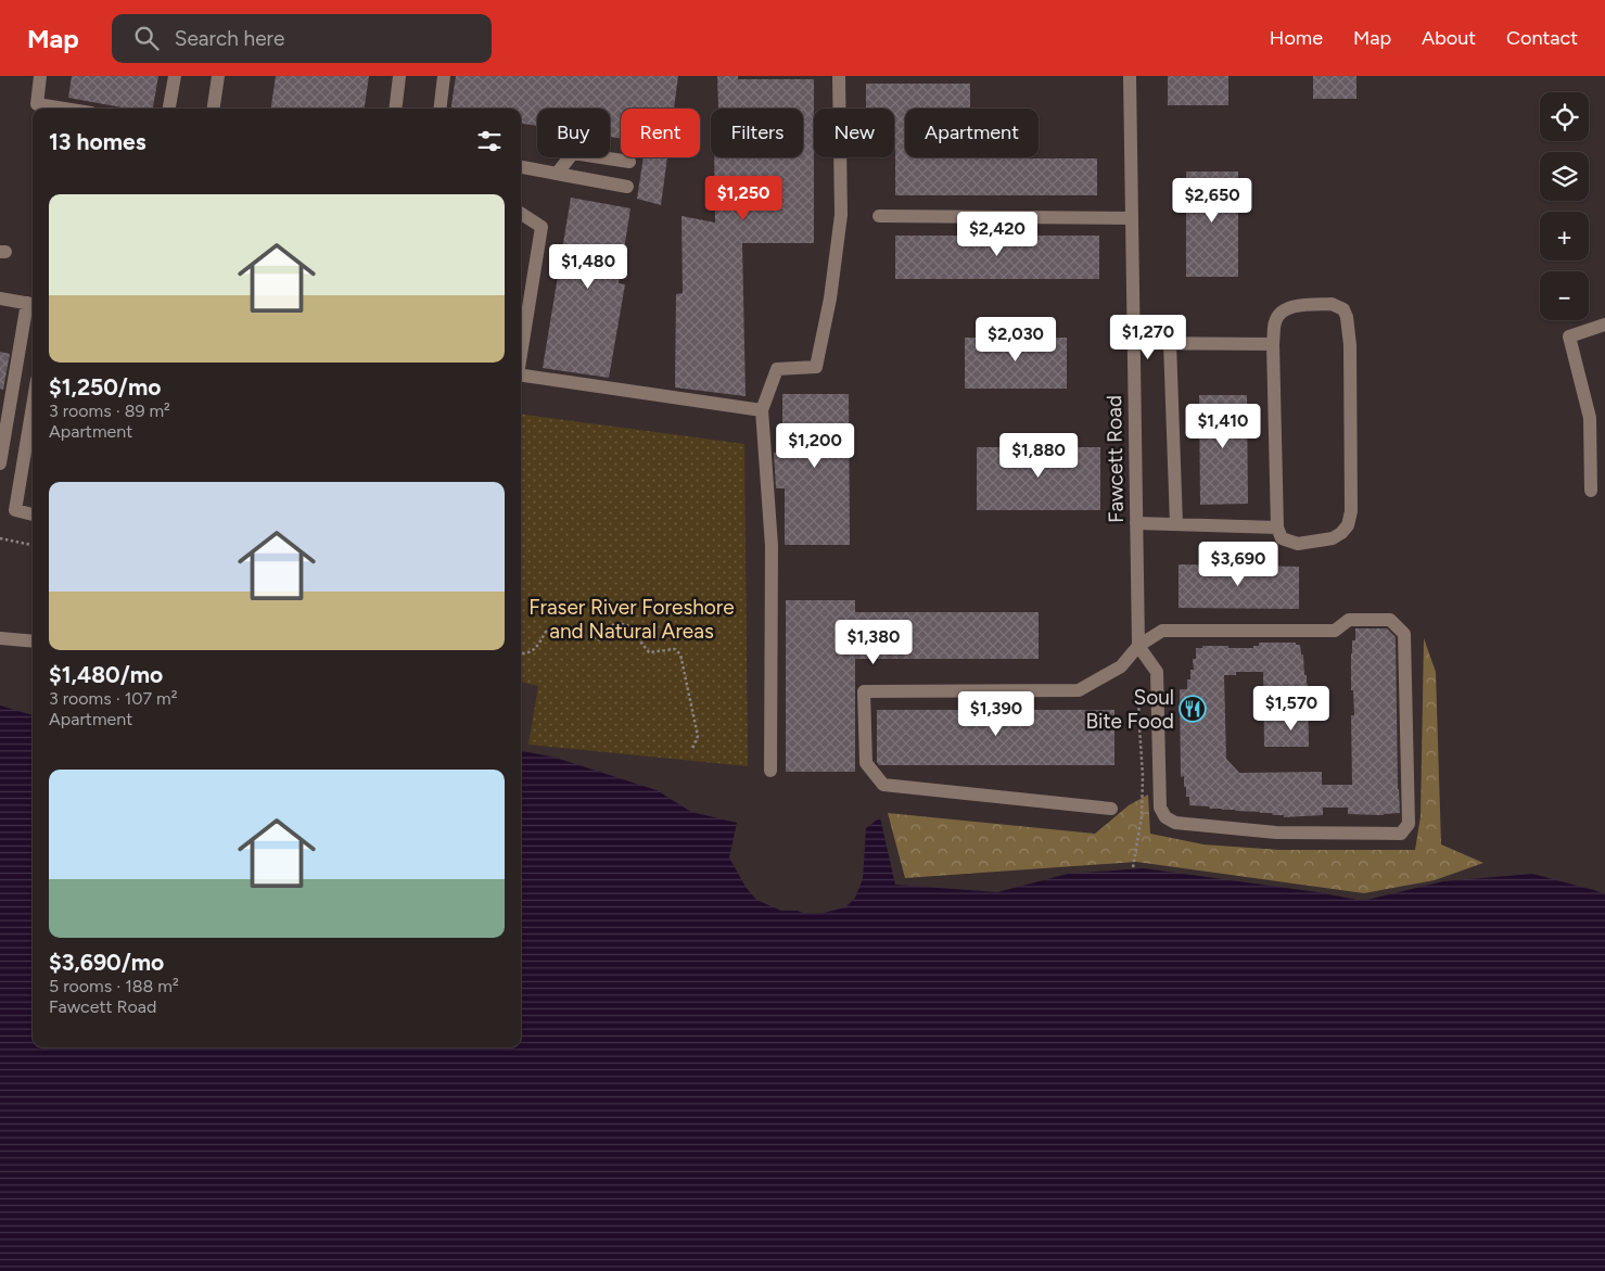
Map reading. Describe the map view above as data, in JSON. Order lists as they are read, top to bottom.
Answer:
{
  "streets": {
    "street": ["Fawcett Road"]
  },
  "parks": ["Fraser River Foreshore and Natural Areas"],
  "places": {
    "restaurant": ["Soul Bite Food"]
  },
  "page": {
    "header": "Map",
    "search": "Search here",
    "nav": [
      "Home",
      "Map",
      "About",
      "Contact"
    ],
    "map_buttons": ["+", "−"],
    "chip": [
      "Buy",
      "Rent",
      "Filters",
      "New",
      "Apartment"
    ],
    "heading": "13 homes",
    "list": [
      {
        "name": "$1,250/mo",
        "note": "3 rooms · 89 m² · Apartment"
      },
      {
        "name": "$1,480/mo",
        "note": "3 rooms · 107 m² · Apartment"
      },
      {
        "name": "$3,690/mo",
        "note": "5 rooms · 188 m² · Fawcett Road"
      }
    ],
    "price": [
      "$1,250",
      "$2,650",
      "$2,420",
      "$1,480",
      "$1,270",
      "$2,030",
      "$1,410",
      "$1,200",
      "$1,880",
      "$3,690",
      "$1,380",
      "$1,570",
      "$1,390"
    ]
  }
}
